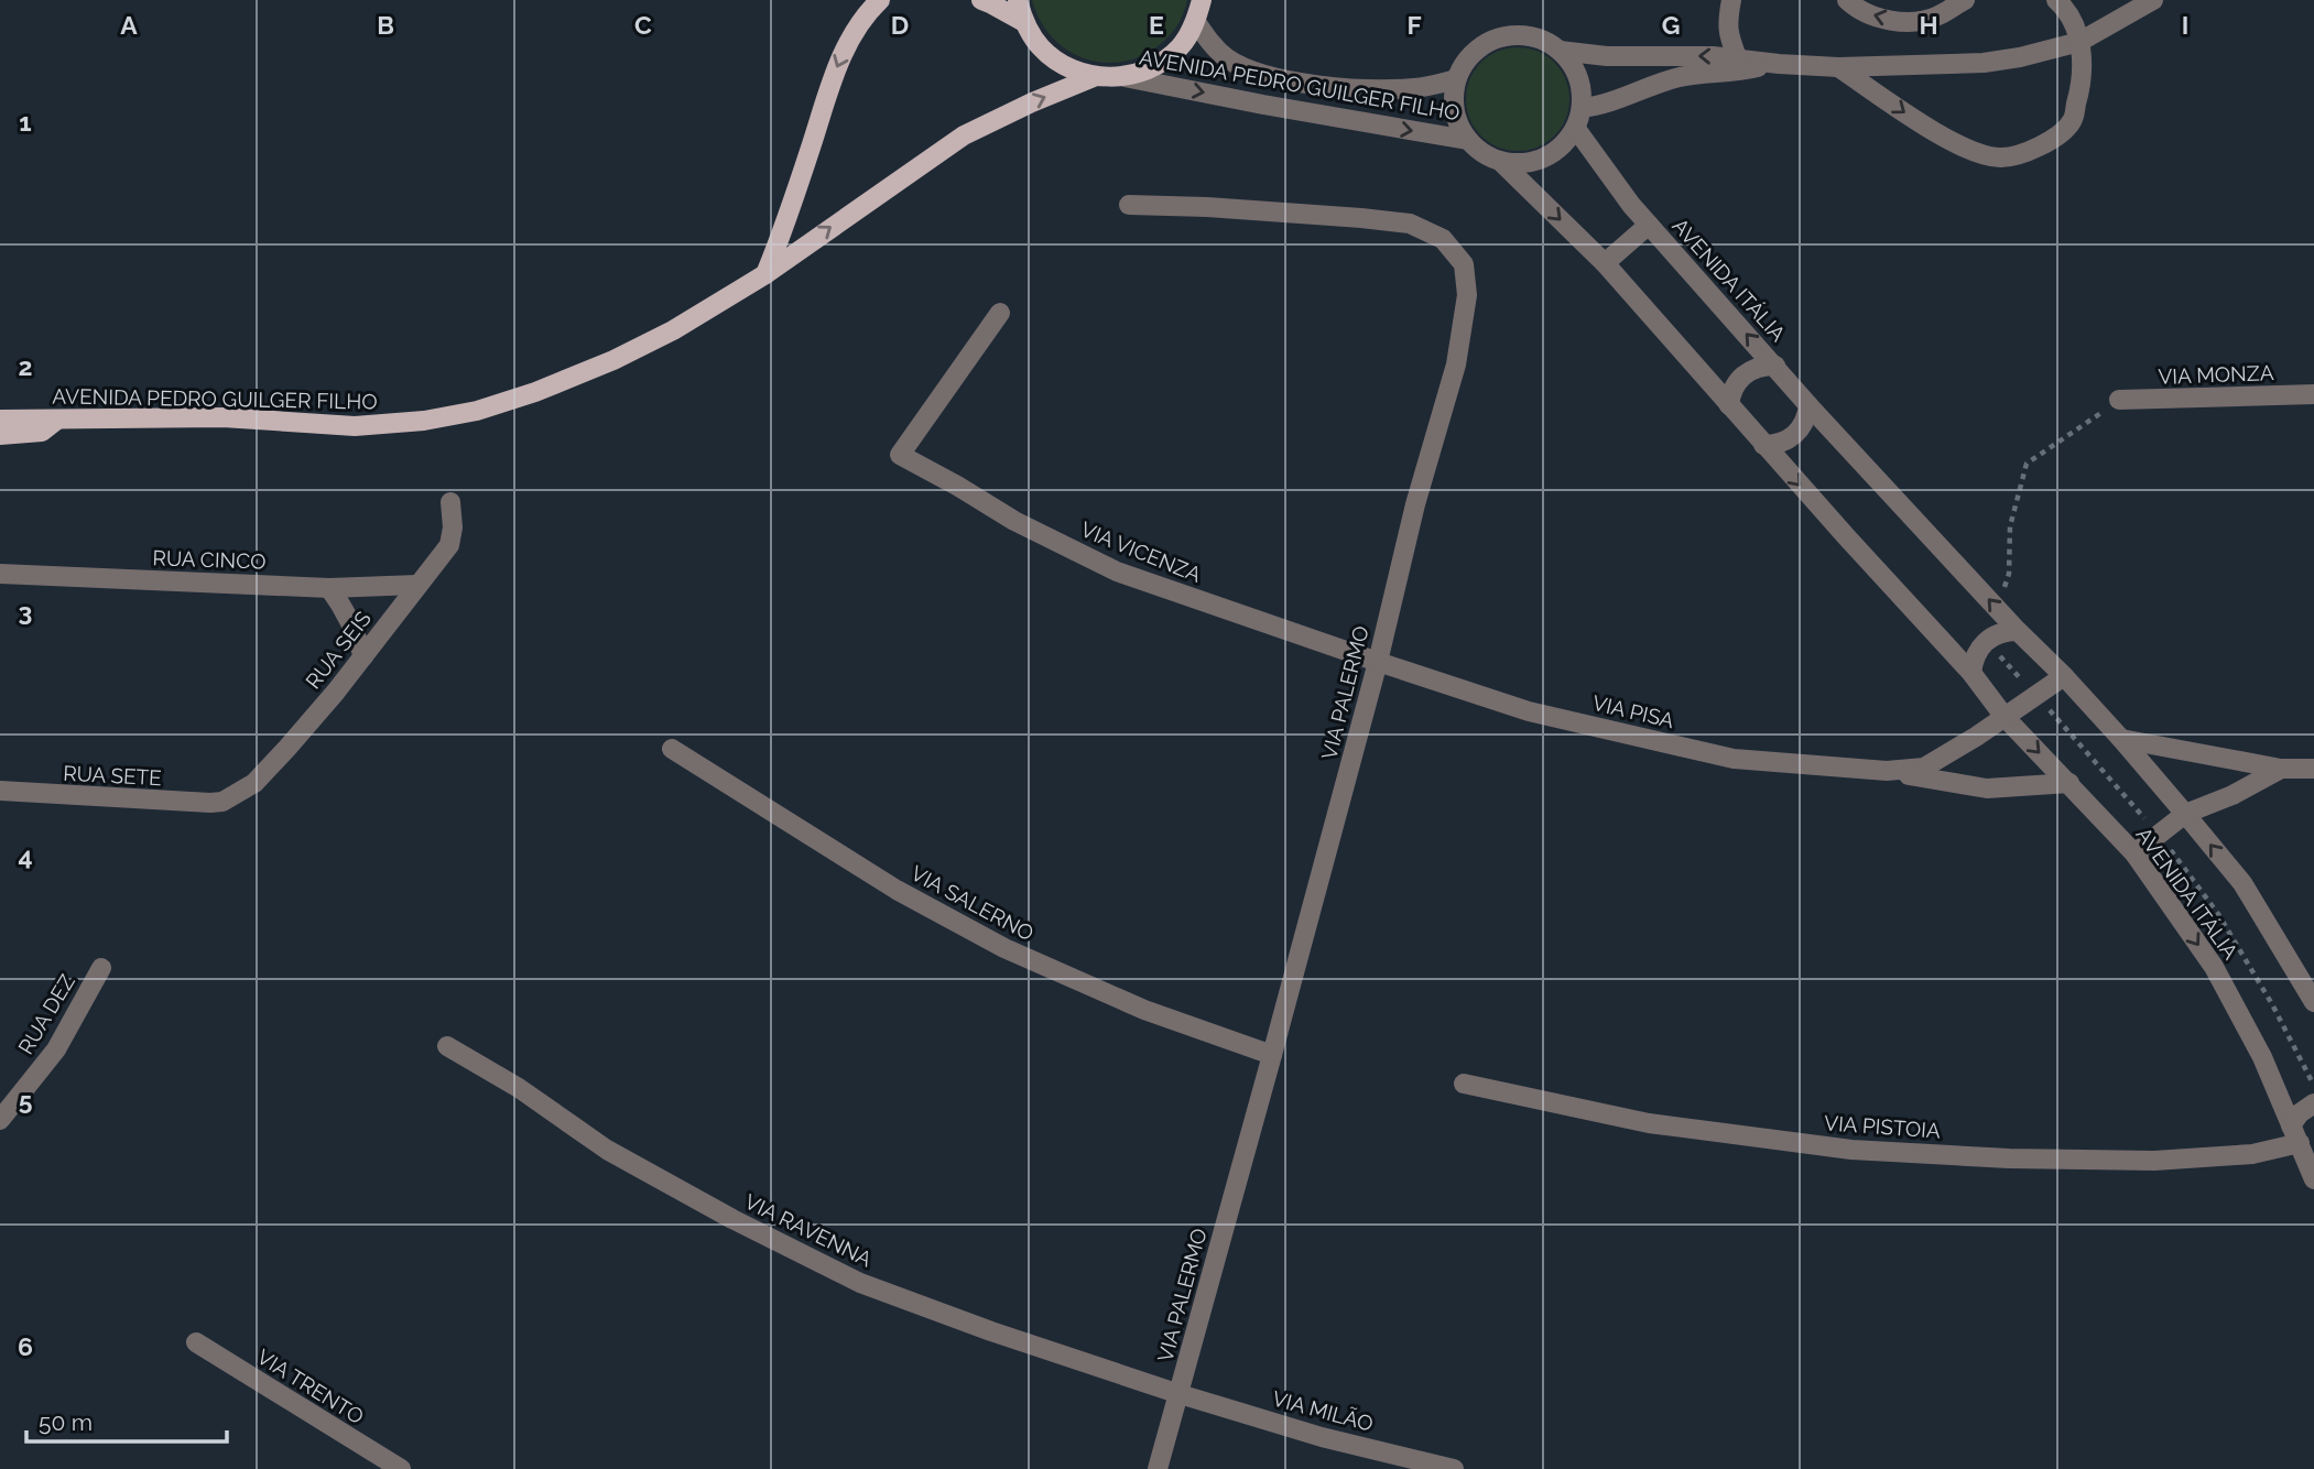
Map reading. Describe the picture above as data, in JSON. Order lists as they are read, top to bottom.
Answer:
{
  "streets": {
    "main road": ["AVENIDA PEDRO GUILGER FILHO"],
    "street": [
      "AVENIDA ITÁLIA",
      "VIA MONZA",
      "VIA VICENZA",
      "RUA CINCO",
      "RUA SEIS",
      "VIA PALERMO",
      "VIA PISA",
      "RUA SETE",
      "VIA SALERNO",
      "RUA DEZ",
      "VIA PISTOIA",
      "VIA RAVENNA",
      "VIA TRENTO",
      "VIA MILÃO"
    ]
  },
  "crossings": [
    ["AVENIDA PEDRO GUILGER FILHO", "AVENIDA ITÁLIA"],
    ["AVENIDA ITÁLIA", "VIA PISA"],
    ["AVENIDA ITÁLIA", "VIA PISTOIA"],
    ["VIA VICENZA", "VIA PALERMO"],
    ["VIA VICENZA", "VIA PISA"],
    ["RUA CINCO", "RUA SEIS"],
    ["RUA SEIS", "RUA SETE"],
    ["VIA PALERMO", "VIA PISA"],
    ["VIA PALERMO", "VIA SALERNO"],
    ["VIA PALERMO", "VIA RAVENNA"],
    ["VIA PALERMO", "VIA MILÃO"],
    ["VIA RAVENNA", "VIA MILÃO"]
  ],
  "scale_bar": "50 m",
  "grid": {
    "columns": [
      "A",
      "B",
      "C",
      "D",
      "E",
      "F",
      "G",
      "H",
      "I"
    ],
    "rows": [
      "1",
      "2",
      "3",
      "4",
      "5",
      "6"
    ]
  }
}
